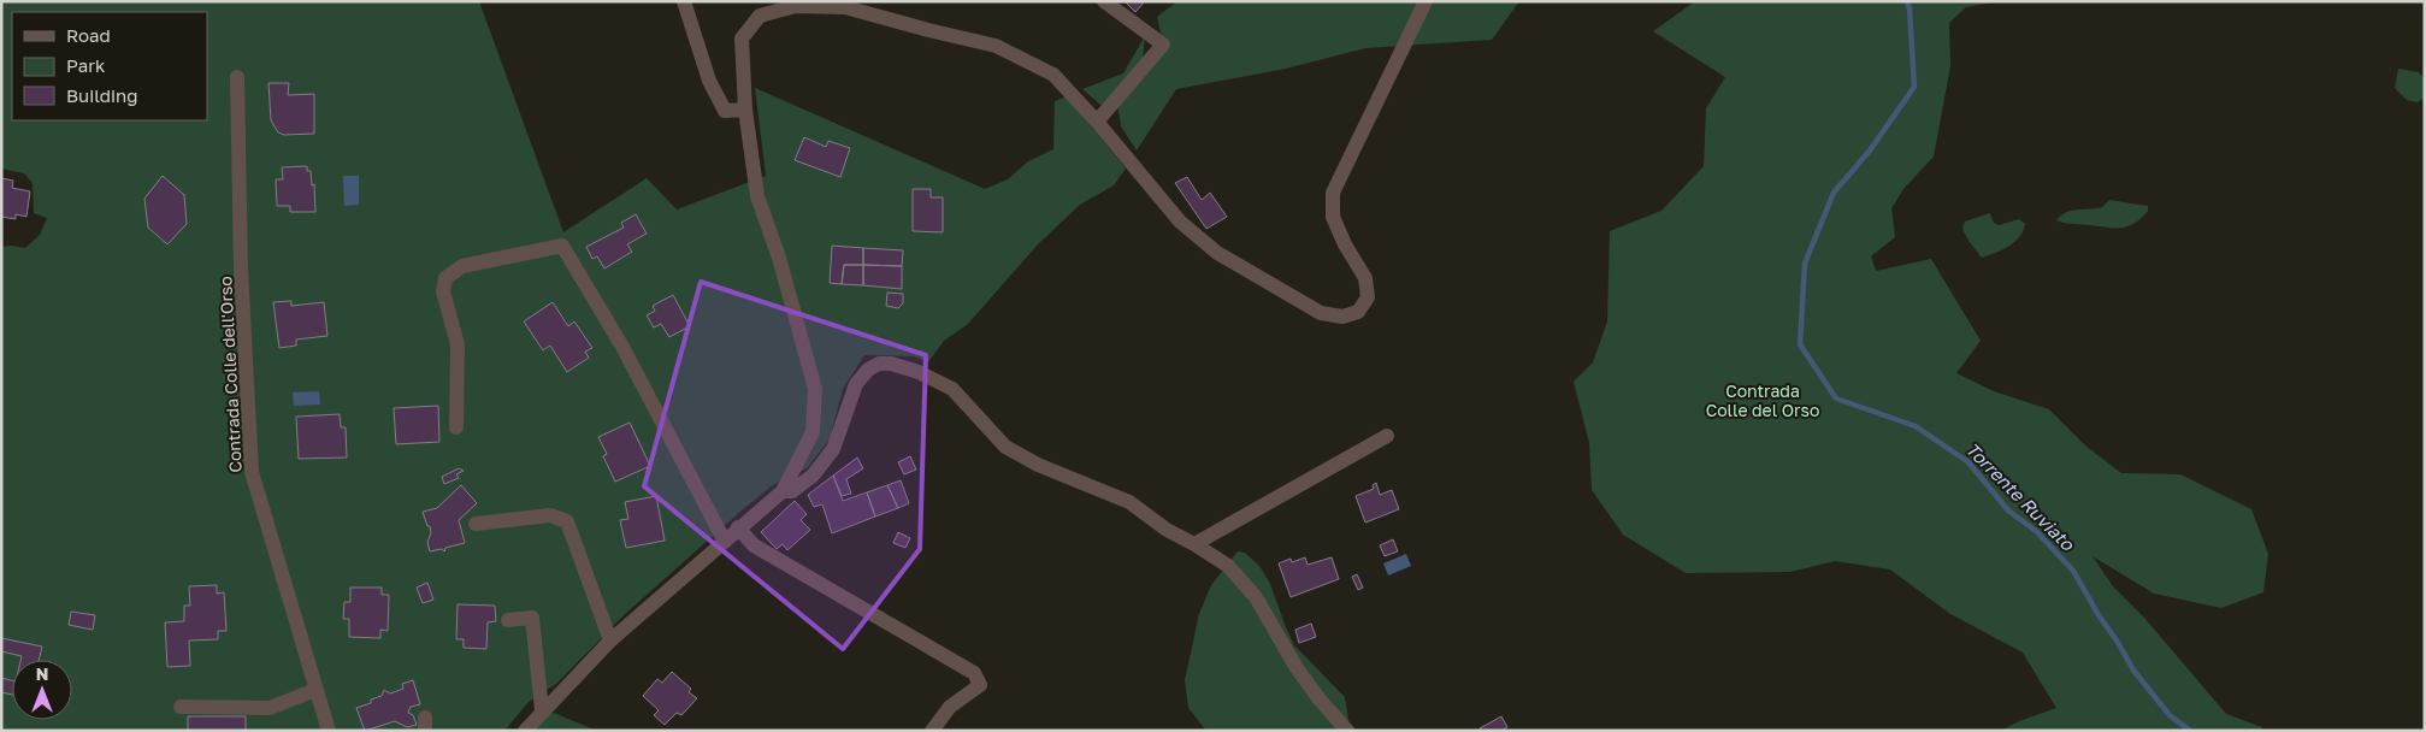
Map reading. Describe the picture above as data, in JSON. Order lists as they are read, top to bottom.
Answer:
{
  "streets": {
    "street": ["Contrada Colle dell'Orso"]
  },
  "water": ["Torrente Ruviato"],
  "parks": ["Contrada Colle del Orso"],
  "legend": ["Road", "Park", "Building"],
  "north": "top"
}
